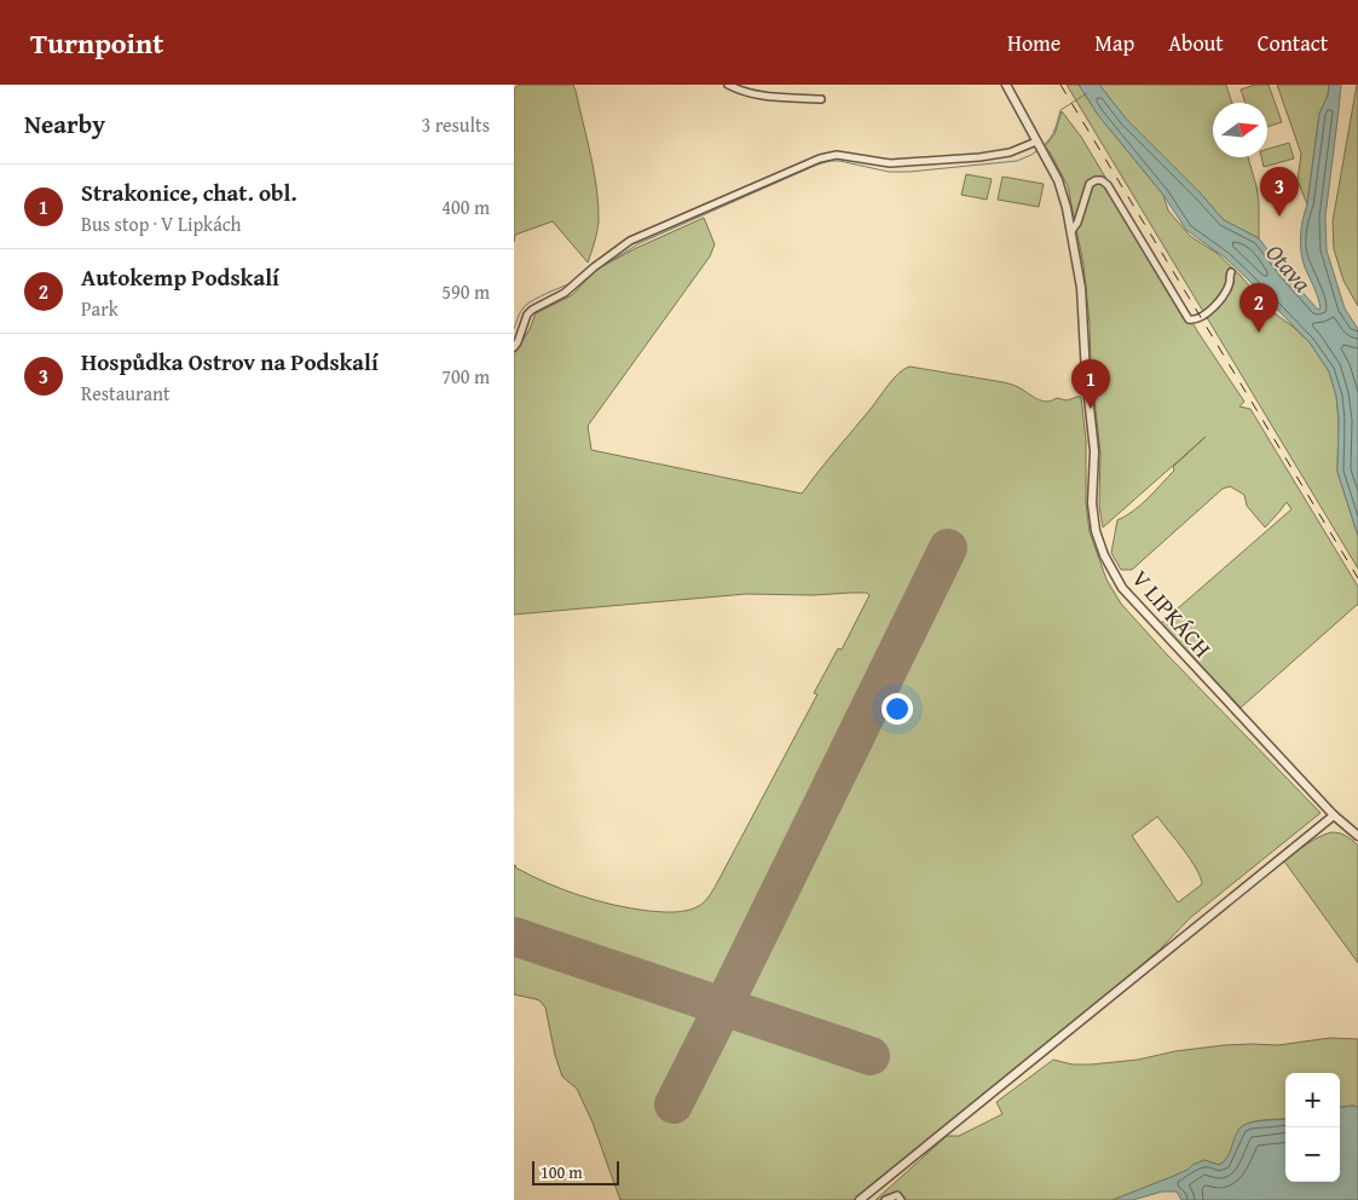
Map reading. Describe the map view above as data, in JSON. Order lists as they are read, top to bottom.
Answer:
{
  "streets": {
    "street": ["V LIPKÁCH"]
  },
  "water": ["Otava"],
  "scale_bar": "100 m",
  "north": "right",
  "page": {
    "header": "Turnpoint",
    "nav": [
      "Home",
      "Map",
      "About",
      "Contact"
    ],
    "heading": ["Nearby", "3 results"],
    "list": [
      {
        "mark": "1",
        "name": "Strakonice, chat. obl.",
        "note": "Bus stop · V Lipkách",
        "value": "400 m"
      },
      {
        "mark": "2",
        "name": "Autokemp Podskalí",
        "note": "Park",
        "value": "590 m"
      },
      {
        "mark": "3",
        "name": "Hospůdka Ostrov na Podskalí",
        "note": "Restaurant",
        "value": "700 m"
      }
    ],
    "pins": ["3", "2", "1"],
    "map_buttons": ["+", "−"],
    "scale": "100 m"
  }
}
